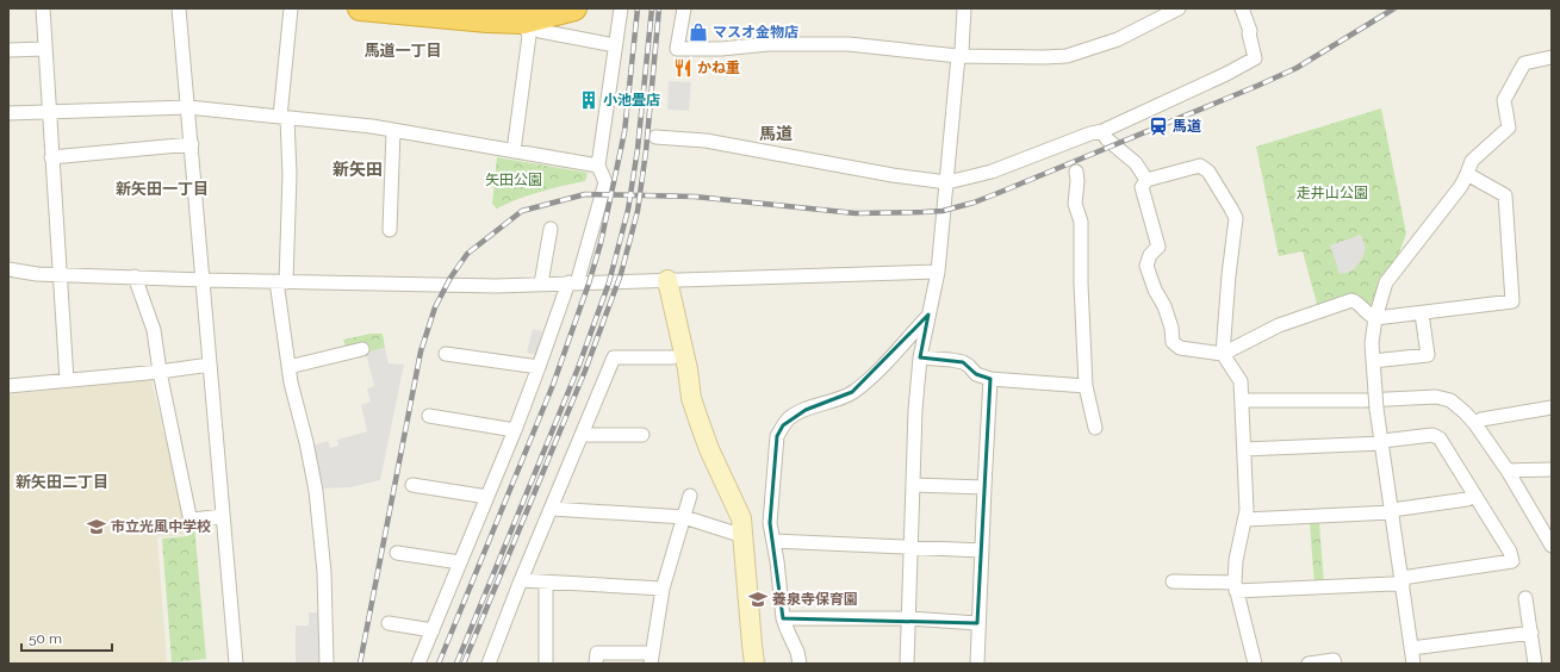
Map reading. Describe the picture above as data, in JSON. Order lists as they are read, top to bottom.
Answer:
{
  "districts": [
    "馬道一丁目",
    "馬道",
    "新矢田",
    "新矢田一丁目",
    "新矢田二丁目"
  ],
  "parks": ["矢田公園", "走井山公園"],
  "places": {
    "shop": ["マスオ金物店"],
    "restaurant": ["かね重"],
    "building": ["小池畳店"],
    "station": ["馬道"],
    "school or university": ["市立光風中学校", "養泉寺保育園"]
  },
  "scale_bar": "50 m"
}
